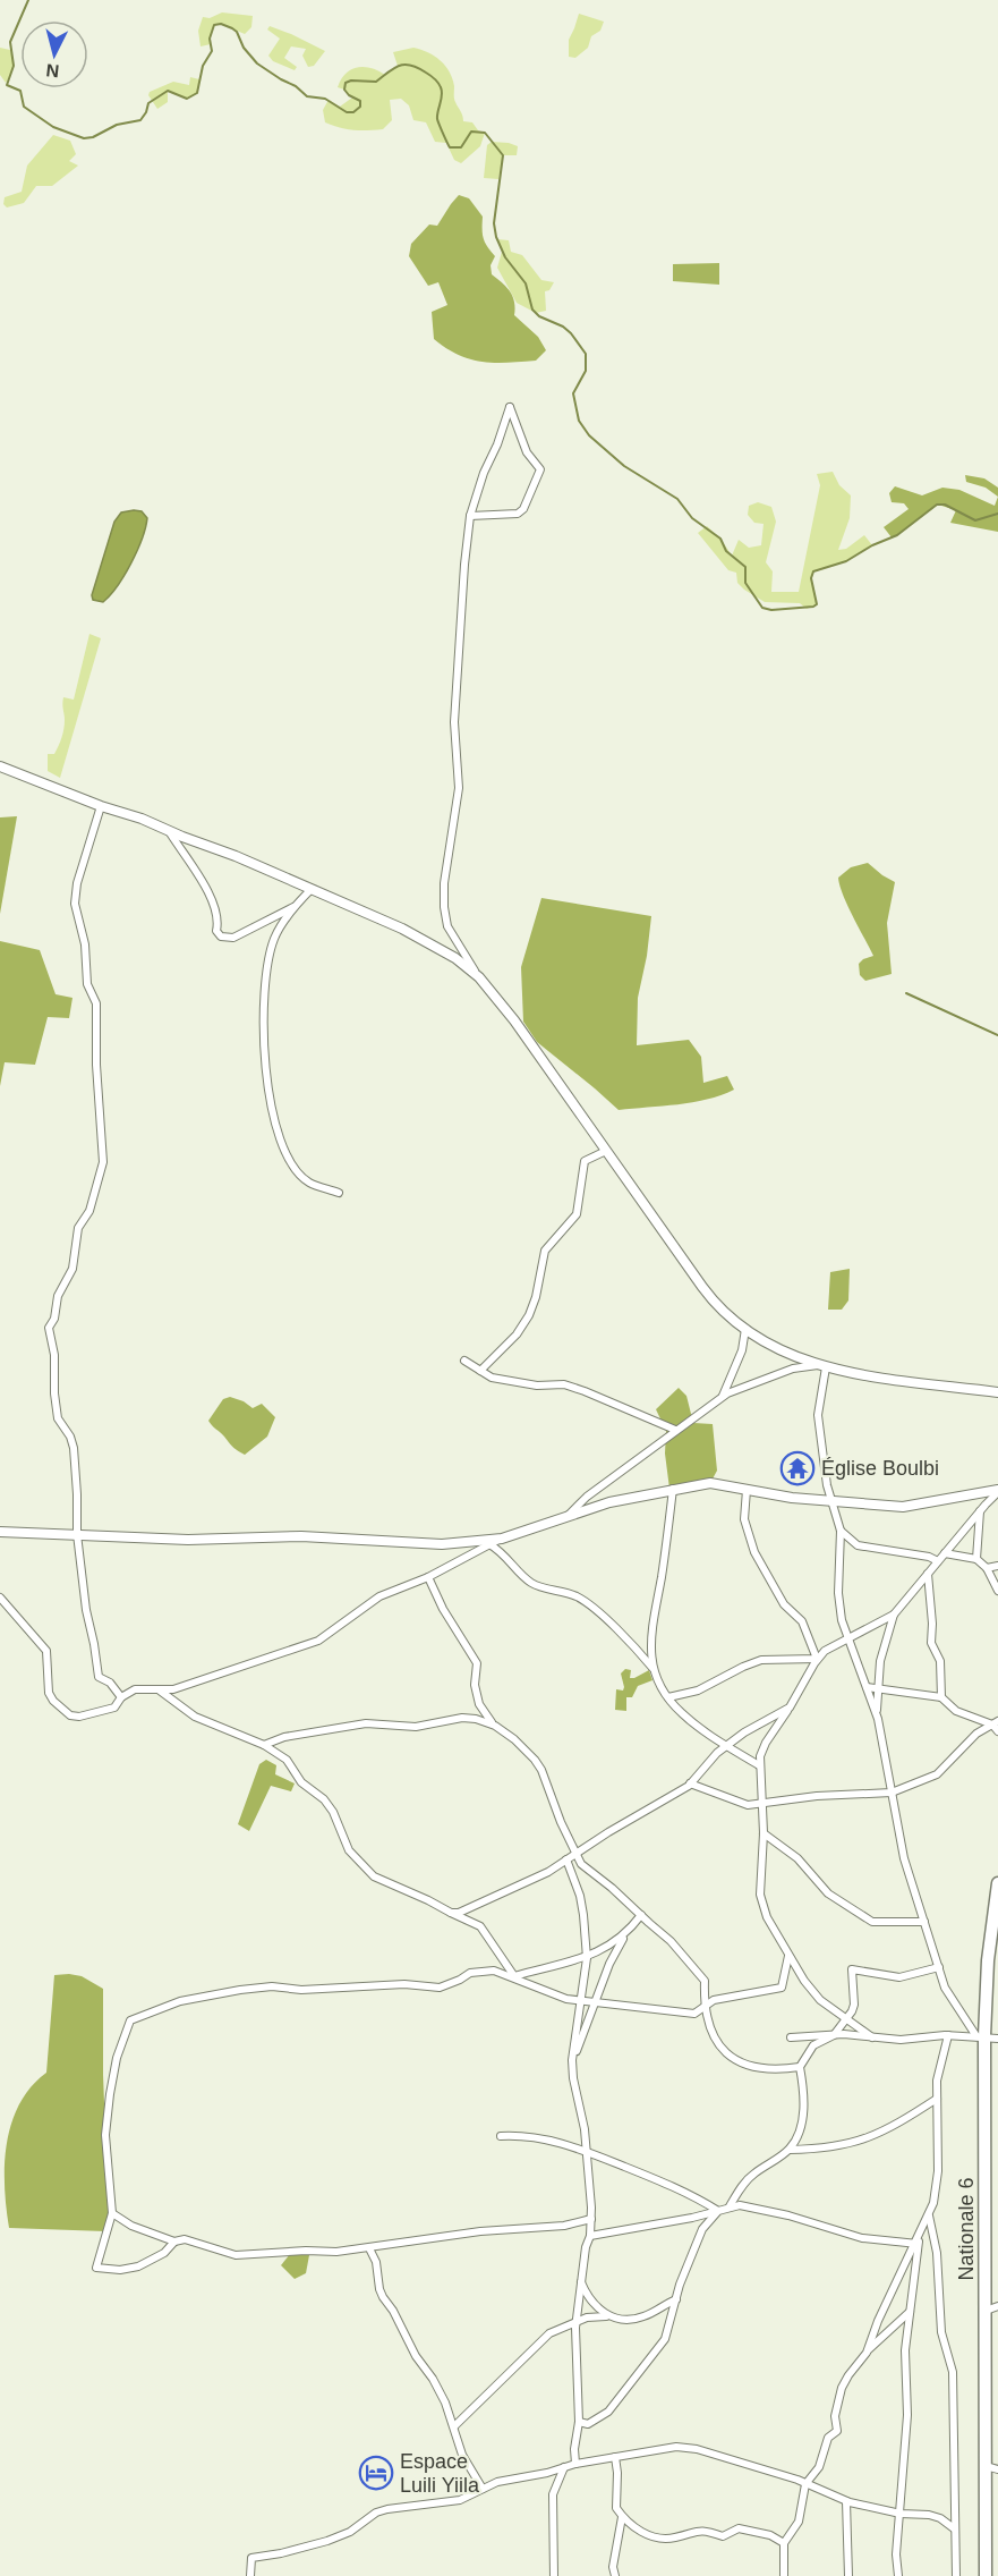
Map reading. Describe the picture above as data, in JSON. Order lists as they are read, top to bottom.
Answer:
{
  "streets": {
    "main road": ["Nationale 6"]
  },
  "places": {
    "temple": ["Église Boulbi"],
    "hotel": ["Espace Luili Yiila"]
  },
  "north": "bottom"
}
